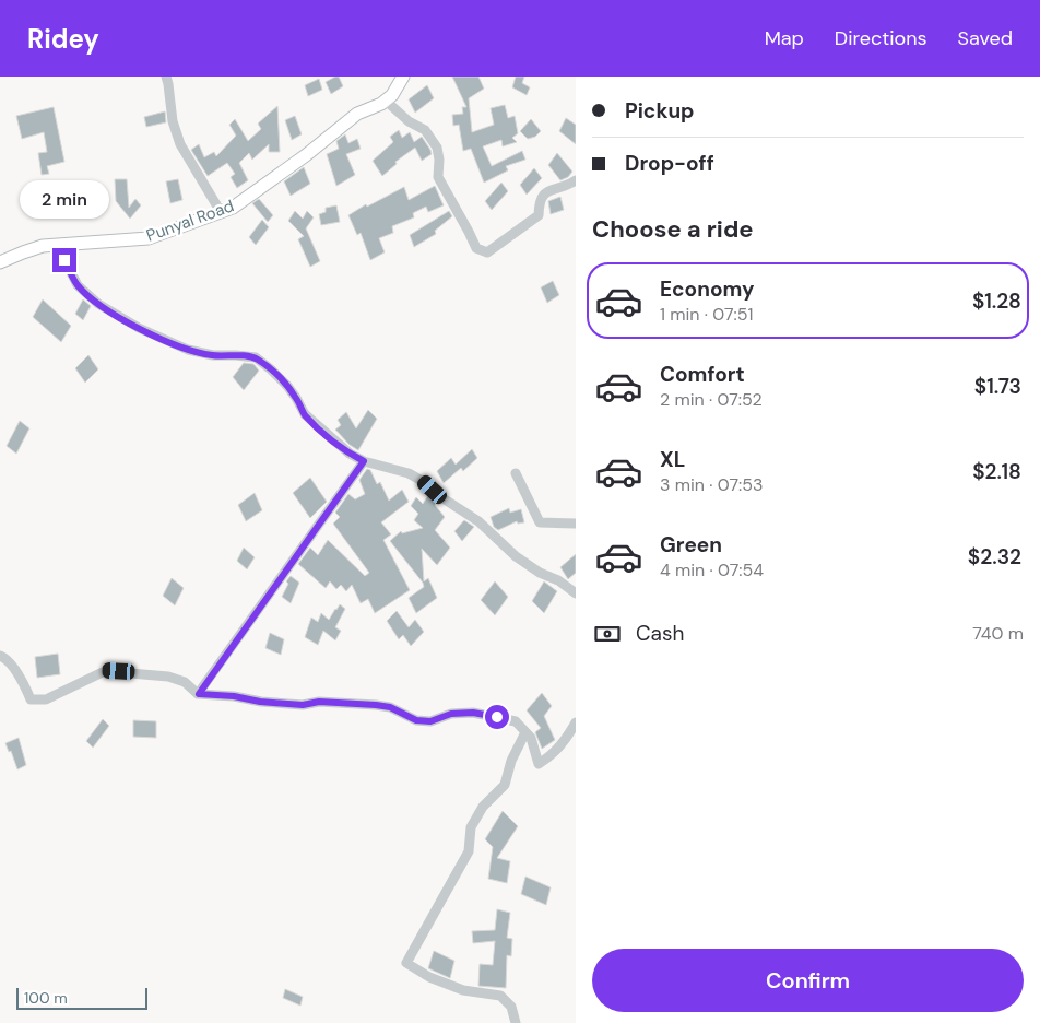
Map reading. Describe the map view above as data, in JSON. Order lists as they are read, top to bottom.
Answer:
{
  "streets": {
    "main road": ["Punyal Road"]
  },
  "scale_bar": "100 m",
  "page": {
    "header": "Ridey",
    "nav": ["Map", "Directions", "Saved"],
    "banner": ["Pickup", "Drop-off"],
    "bubble": "2 min",
    "heading": "Choose a ride",
    "list": [
      {
        "name": "Economy",
        "note": "1 min · 07:51",
        "value": "$1.28"
      },
      {
        "name": "Comfort",
        "note": "2 min · 07:52",
        "value": "$1.73"
      },
      {
        "name": "XL",
        "note": "3 min · 07:53",
        "value": "$2.18"
      },
      {
        "name": "Green",
        "note": "4 min · 07:54",
        "value": "$2.32"
      }
    ],
    "pay": ["Cash", "740 m"],
    "buttons": "Confirm",
    "scale": "100 m"
  }
}
